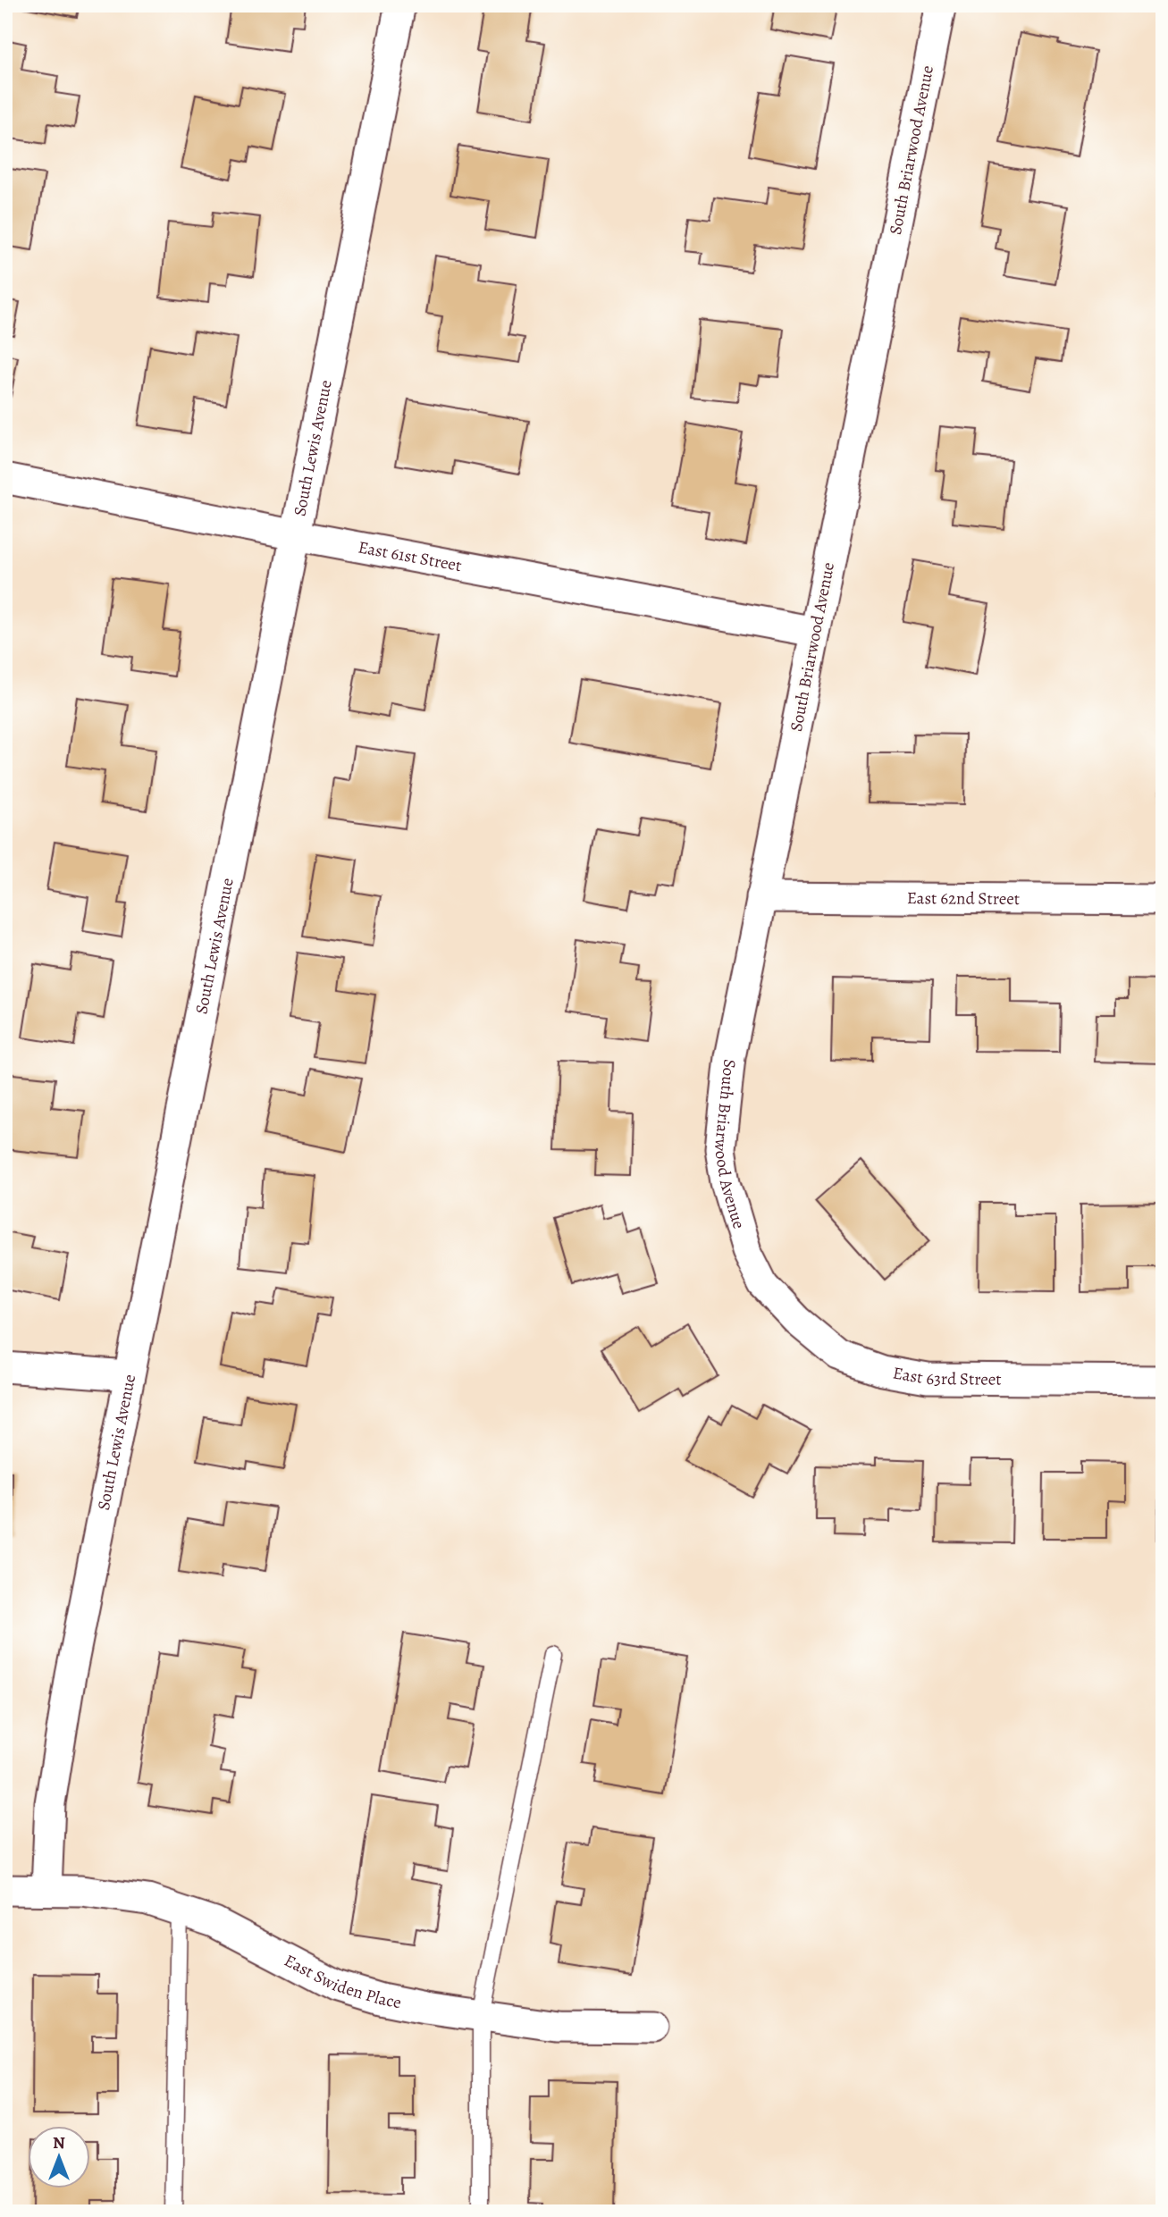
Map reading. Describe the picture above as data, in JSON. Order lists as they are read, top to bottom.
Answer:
{
  "streets": {
    "street": [
      "South Briarwood Avenue",
      "South Lewis Avenue",
      "East 61st Street",
      "East 62nd Street",
      "East 63rd Street",
      "East Swiden Place"
    ]
  },
  "crossings": [
    ["South Briarwood Avenue", "East 61st Street"],
    ["South Briarwood Avenue", "East 62nd Street"],
    ["South Briarwood Avenue", "East 63rd Street"],
    ["South Lewis Avenue", "East 61st Street"],
    ["South Lewis Avenue", "East Swiden Place"]
  ],
  "north": "top"
}
